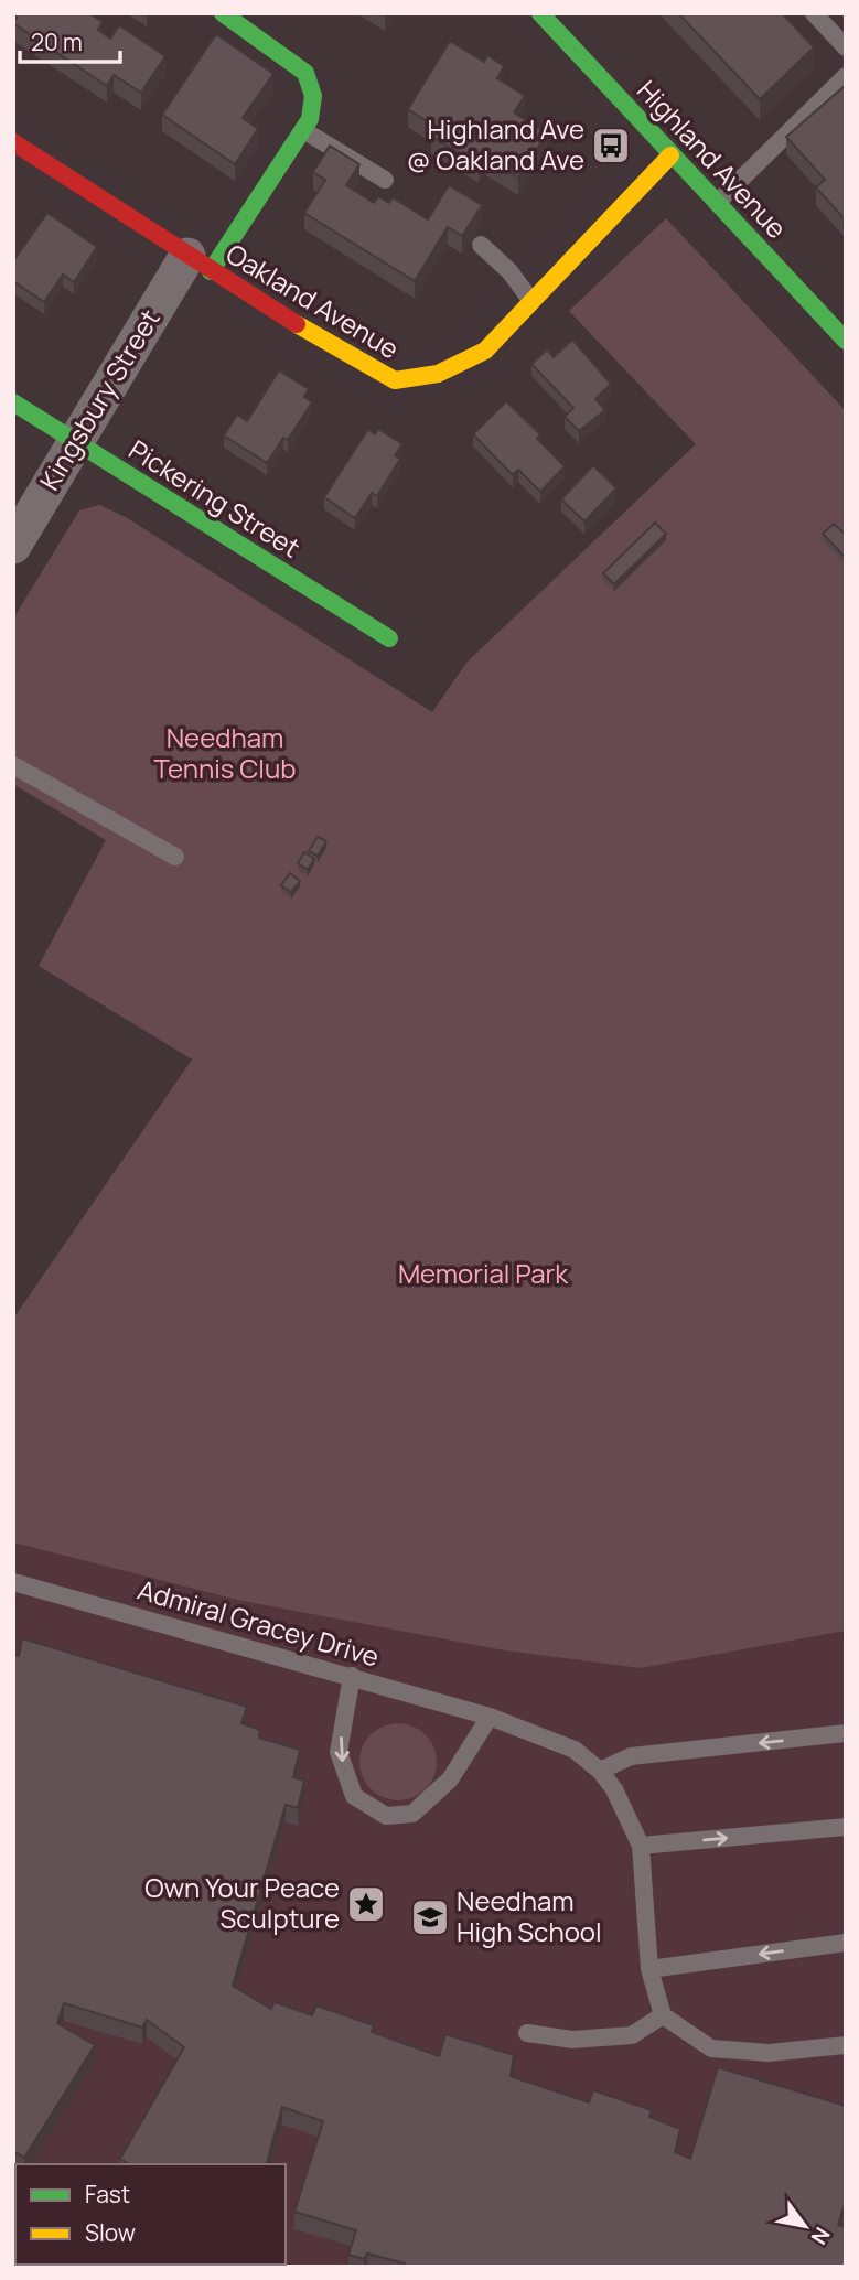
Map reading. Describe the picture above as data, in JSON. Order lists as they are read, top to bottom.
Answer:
{
  "streets": {
    "street": [
      "Highland Avenue",
      "Oakland Avenue",
      "Kingsbury Street",
      "Pickering Street"
    ],
    "lane": ["Admiral Gracey Drive"]
  },
  "crossings": [
    ["Highland Avenue", "Oakland Avenue"],
    ["Oakland Avenue", "Kingsbury Street"],
    ["Kingsbury Street", "Pickering Street"]
  ],
  "parks": ["Needham Tennis Club", "Memorial Park"],
  "places": {
    "bus stop": ["Highland Ave @ Oakland Ave"],
    "place": ["Own Your Peace Sculpture"],
    "school or university": ["Needham High School"]
  },
  "legend": ["Fast", "Slow"],
  "scale_bar": "20 m",
  "north": "bottom right"
}
